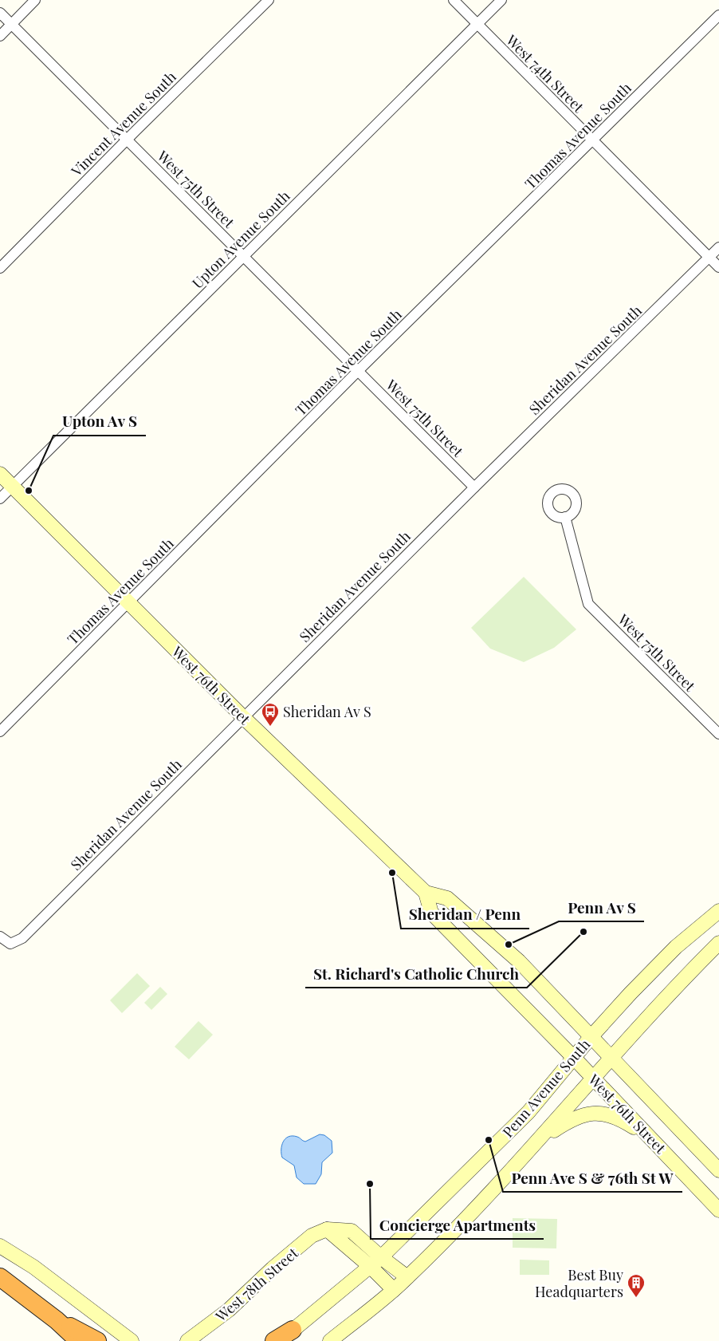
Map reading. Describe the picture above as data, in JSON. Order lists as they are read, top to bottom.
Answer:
{
  "streets": {
    "street": [
      "West 74th Street",
      "Vincent Avenue South",
      "Thomas Avenue South",
      "West 75th Street",
      "Upton Avenue South",
      "Sheridan Avenue South",
      "West 76th Street",
      "Penn Avenue South",
      "West 78th Street"
    ]
  },
  "crossings": [
    ["West 74th Street", "Thomas Avenue South"],
    ["West 74th Street", "Upton Avenue South"],
    ["West 74th Street", "Sheridan Avenue South"],
    ["Vincent Avenue South", "West 75th Street"],
    ["Thomas Avenue South", "West 75th Street"],
    ["Thomas Avenue South", "West 76th Street"],
    ["West 75th Street", "Upton Avenue South"],
    ["West 75th Street", "Sheridan Avenue South"],
    ["Upton Avenue South", "West 76th Street"],
    ["Sheridan Avenue South", "West 76th Street"],
    ["West 76th Street", "Penn Avenue South"]
  ],
  "places": {
    "other": [
      "Upton Av S",
      "Sheridan / Penn",
      "St. Richard's Catholic Church",
      "Penn Av S",
      "Penn Ave S & 76th St W",
      "Concierge Apartments"
    ],
    "bus stop": ["Sheridan Av S"],
    "building": ["Best Buy Headquarters"]
  }
}
